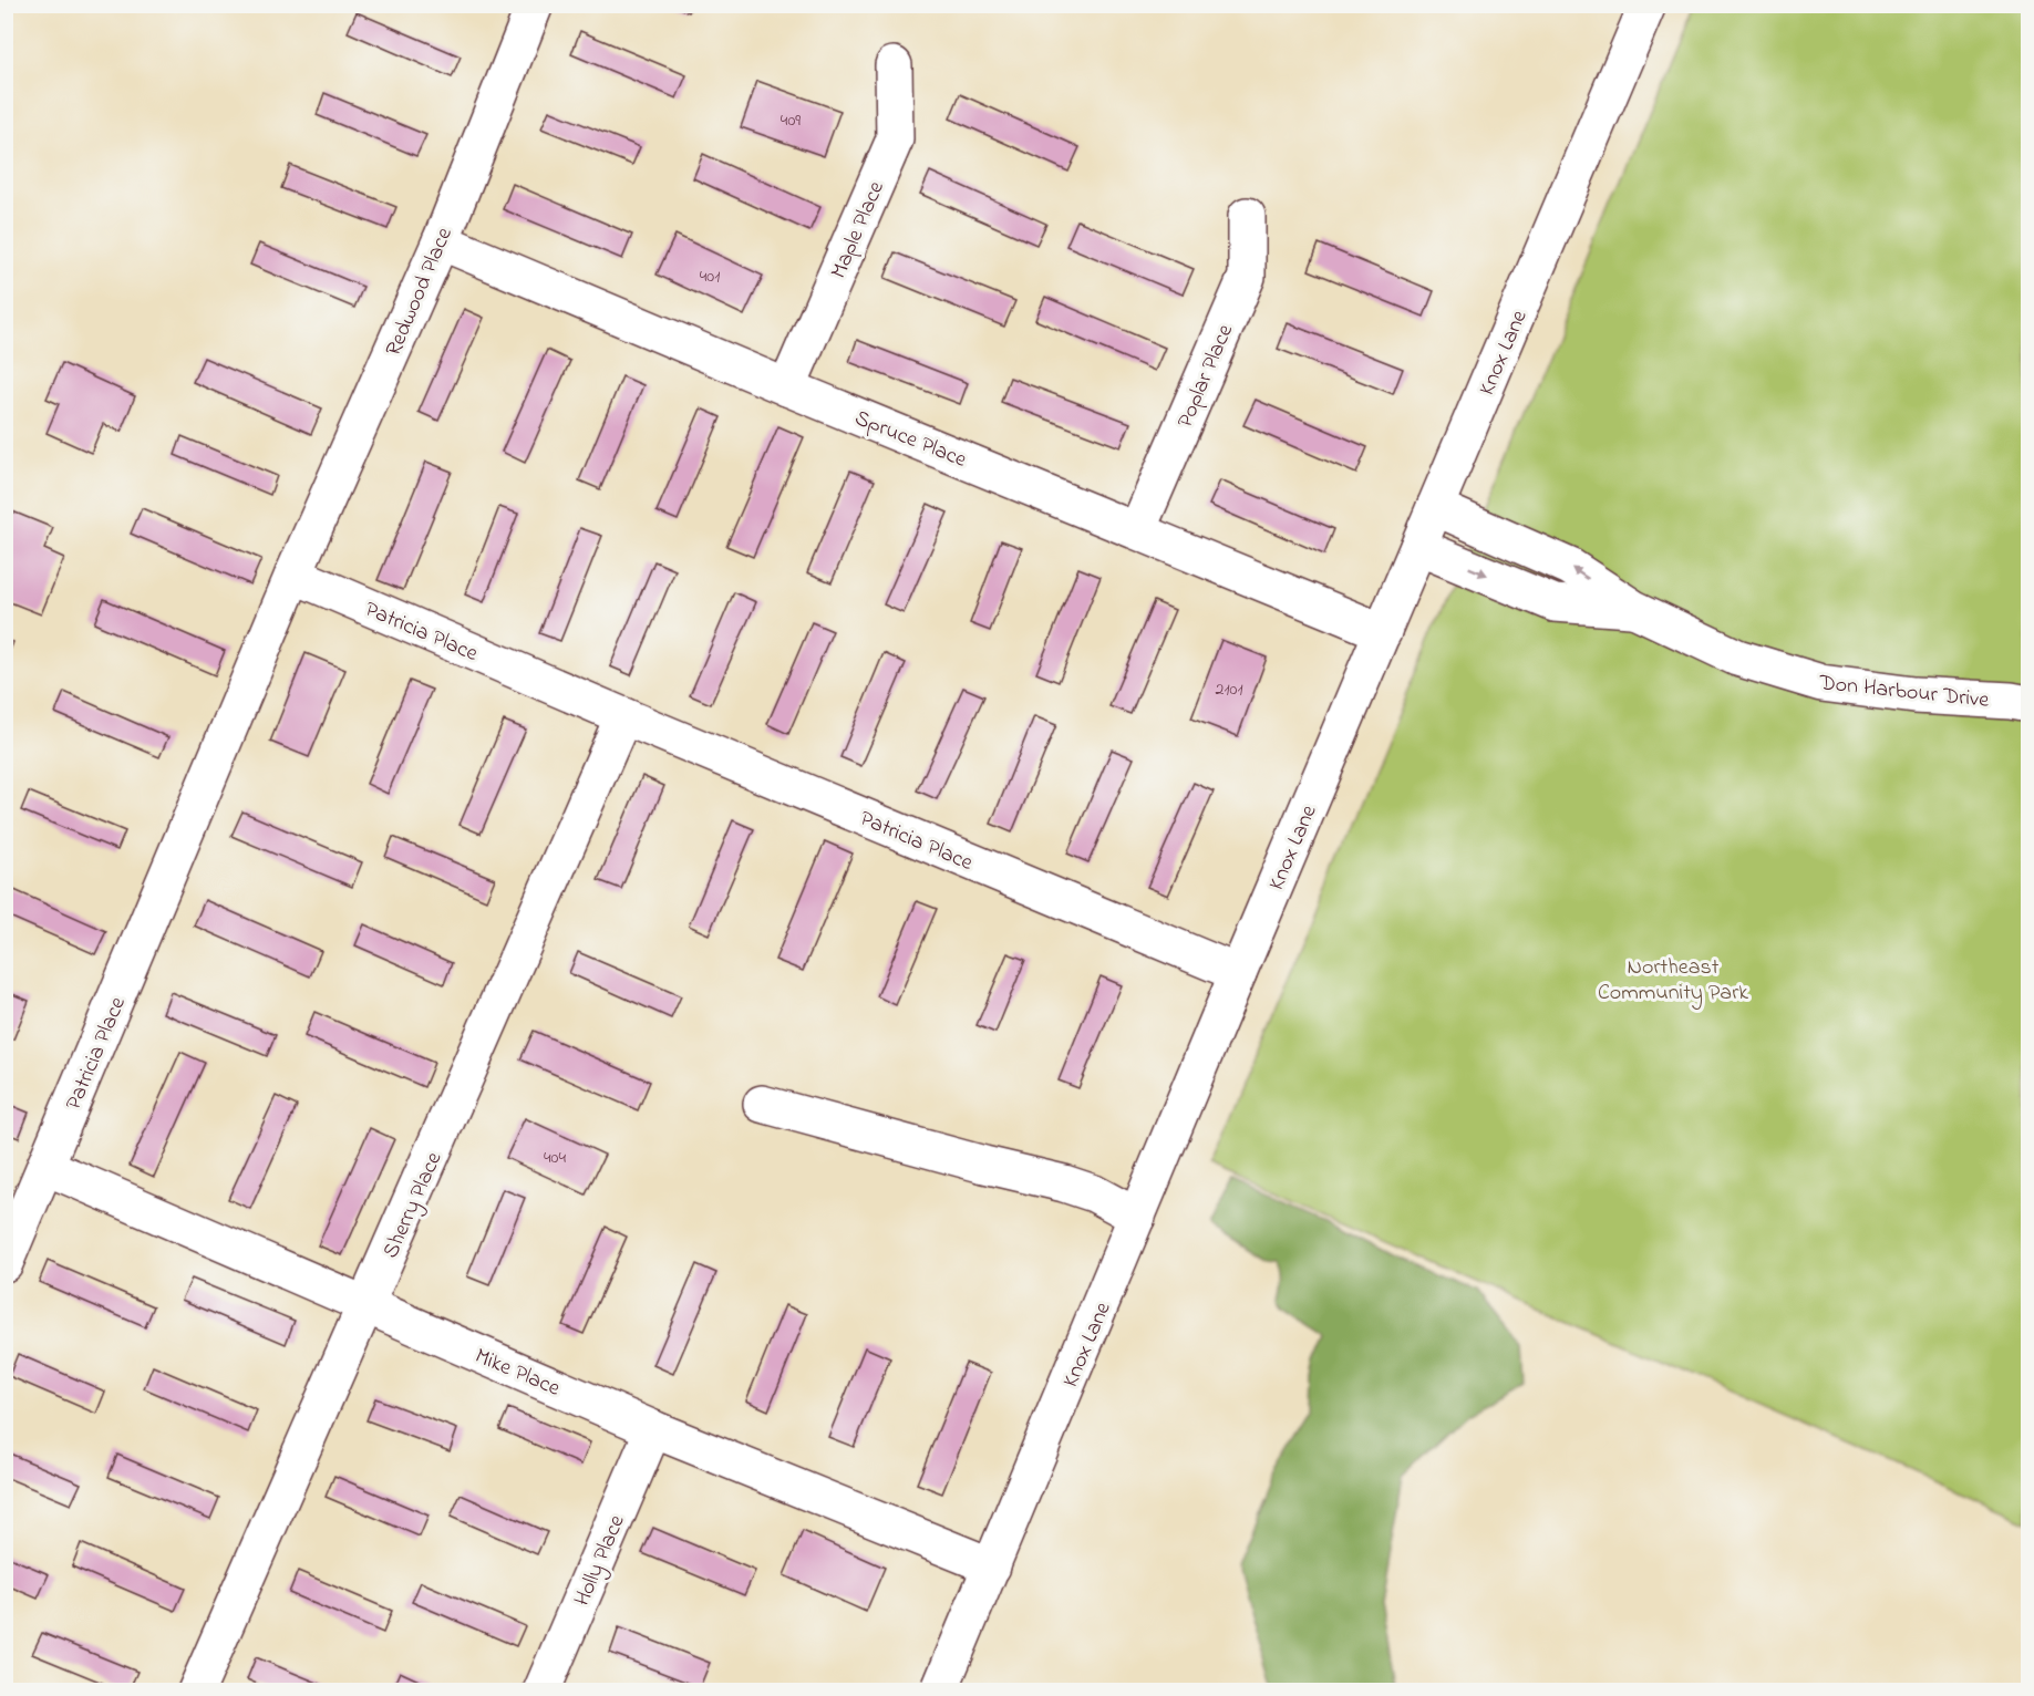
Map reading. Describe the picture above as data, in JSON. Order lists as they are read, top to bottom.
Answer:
{
  "streets": {
    "street": [
      "Maple Place",
      "Redwood Place",
      "Knox Lane",
      "Poplar Place",
      "Spruce Place",
      "Patricia Place",
      "Don Harbour Drive",
      "Sherry Place",
      "Mike Place",
      "Holly Place"
    ]
  },
  "crossings": [
    ["Maple Place", "Spruce Place"],
    ["Redwood Place", "Spruce Place"],
    ["Redwood Place", "Patricia Place"],
    ["Knox Lane", "Spruce Place"],
    ["Knox Lane", "Patricia Place"],
    ["Knox Lane", "Don Harbour Drive"],
    ["Knox Lane", "Mike Place"],
    ["Poplar Place", "Spruce Place"],
    ["Patricia Place", "Sherry Place"],
    ["Patricia Place", "Mike Place"],
    ["Sherry Place", "Mike Place"],
    ["Mike Place", "Holly Place"]
  ],
  "parks": ["Northeast Community Park"],
  "house_numbers": [
    "409",
    "401",
    "2101",
    "404"
  ]
}
